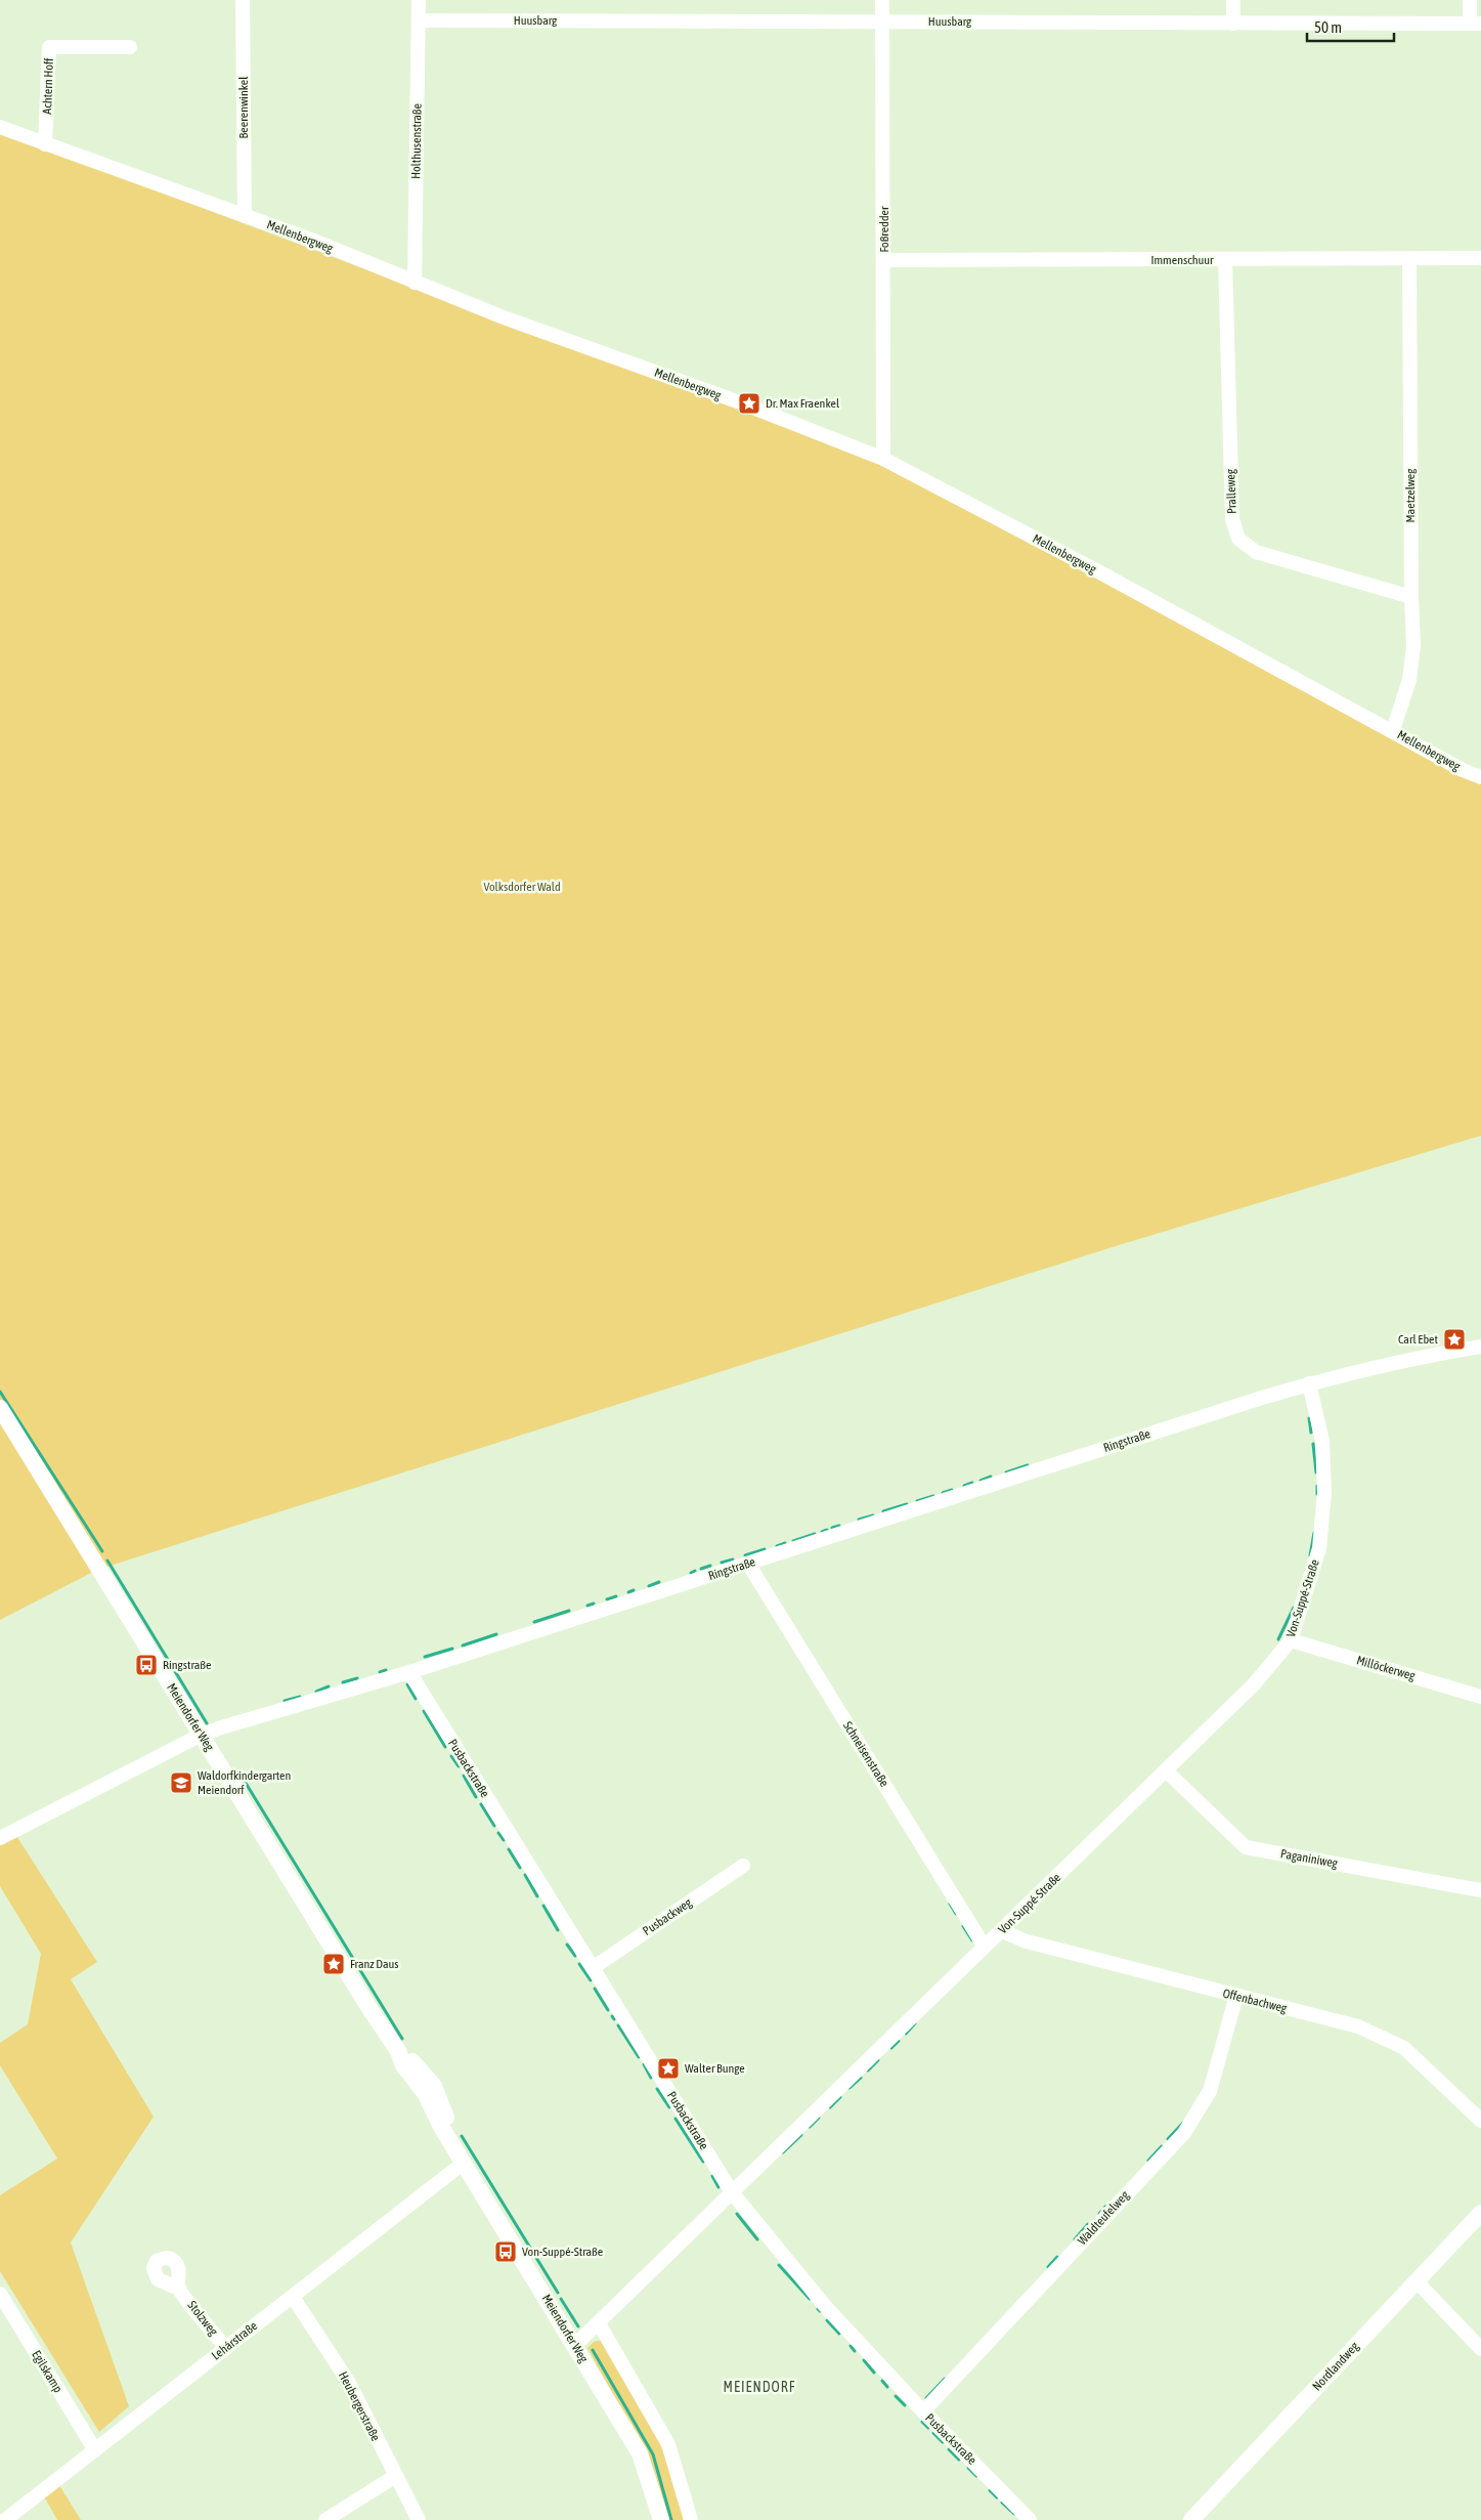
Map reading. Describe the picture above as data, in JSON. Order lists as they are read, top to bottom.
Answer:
{
  "streets": {
    "street": [
      "Huusbarg",
      "Achtern Hoff",
      "Beerenwinkel",
      "Holthusenstraße",
      "Foßredder",
      "Mellenbergweg",
      "Immenschuur",
      "Pralleweg",
      "Maetzelweg",
      "Ringstraße",
      "Von-Suppé-Straße",
      "Millöckerweg",
      "Meiendorfer Weg",
      "Schneisenstraße",
      "Pusbackstraße",
      "Paganiniweg",
      "Pusbackweg",
      "Offenbachweg",
      "Waldteufelweg",
      "Stolzweg",
      "Lehárstraße",
      "Nordlandweg",
      "Egilskamp",
      "Heubergerstraße"
    ]
  },
  "crossings": [
    ["Huusbarg", "Holthusenstraße"],
    ["Huusbarg", "Foßredder"],
    ["Achtern Hoff", "Mellenbergweg"],
    ["Beerenwinkel", "Mellenbergweg"],
    ["Holthusenstraße", "Mellenbergweg"],
    ["Foßredder", "Mellenbergweg"],
    ["Foßredder", "Immenschuur"],
    ["Mellenbergweg", "Maetzelweg"],
    ["Immenschuur", "Pralleweg"],
    ["Immenschuur", "Maetzelweg"],
    ["Pralleweg", "Maetzelweg"],
    ["Ringstraße", "Von-Suppé-Straße"],
    ["Ringstraße", "Meiendorfer Weg"],
    ["Ringstraße", "Schneisenstraße"],
    ["Ringstraße", "Pusbackstraße"],
    ["Von-Suppé-Straße", "Millöckerweg"],
    ["Von-Suppé-Straße", "Meiendorfer Weg"],
    ["Von-Suppé-Straße", "Schneisenstraße"],
    ["Von-Suppé-Straße", "Pusbackstraße"],
    ["Von-Suppé-Straße", "Paganiniweg"],
    ["Von-Suppé-Straße", "Offenbachweg"],
    ["Meiendorfer Weg", "Lehárstraße"],
    ["Pusbackstraße", "Pusbackweg"],
    ["Pusbackstraße", "Waldteufelweg"],
    ["Offenbachweg", "Waldteufelweg"],
    ["Stolzweg", "Lehárstraße"],
    ["Lehárstraße", "Egilskamp"],
    ["Lehárstraße", "Heubergerstraße"]
  ],
  "districts": ["MEIENDORF"],
  "parks": ["Volksdorfer Wald"],
  "places": {
    "place": [
      "Dr. Max Fraenkel",
      "Carl Ebet",
      "Franz Daus",
      "Walter Bunge"
    ],
    "bus stop": ["Ringstraße", "Von-Suppé-Straße"],
    "school or university": ["Waldorfkindergarten Meiendorf"]
  },
  "scale_bar": "50 m"
}
